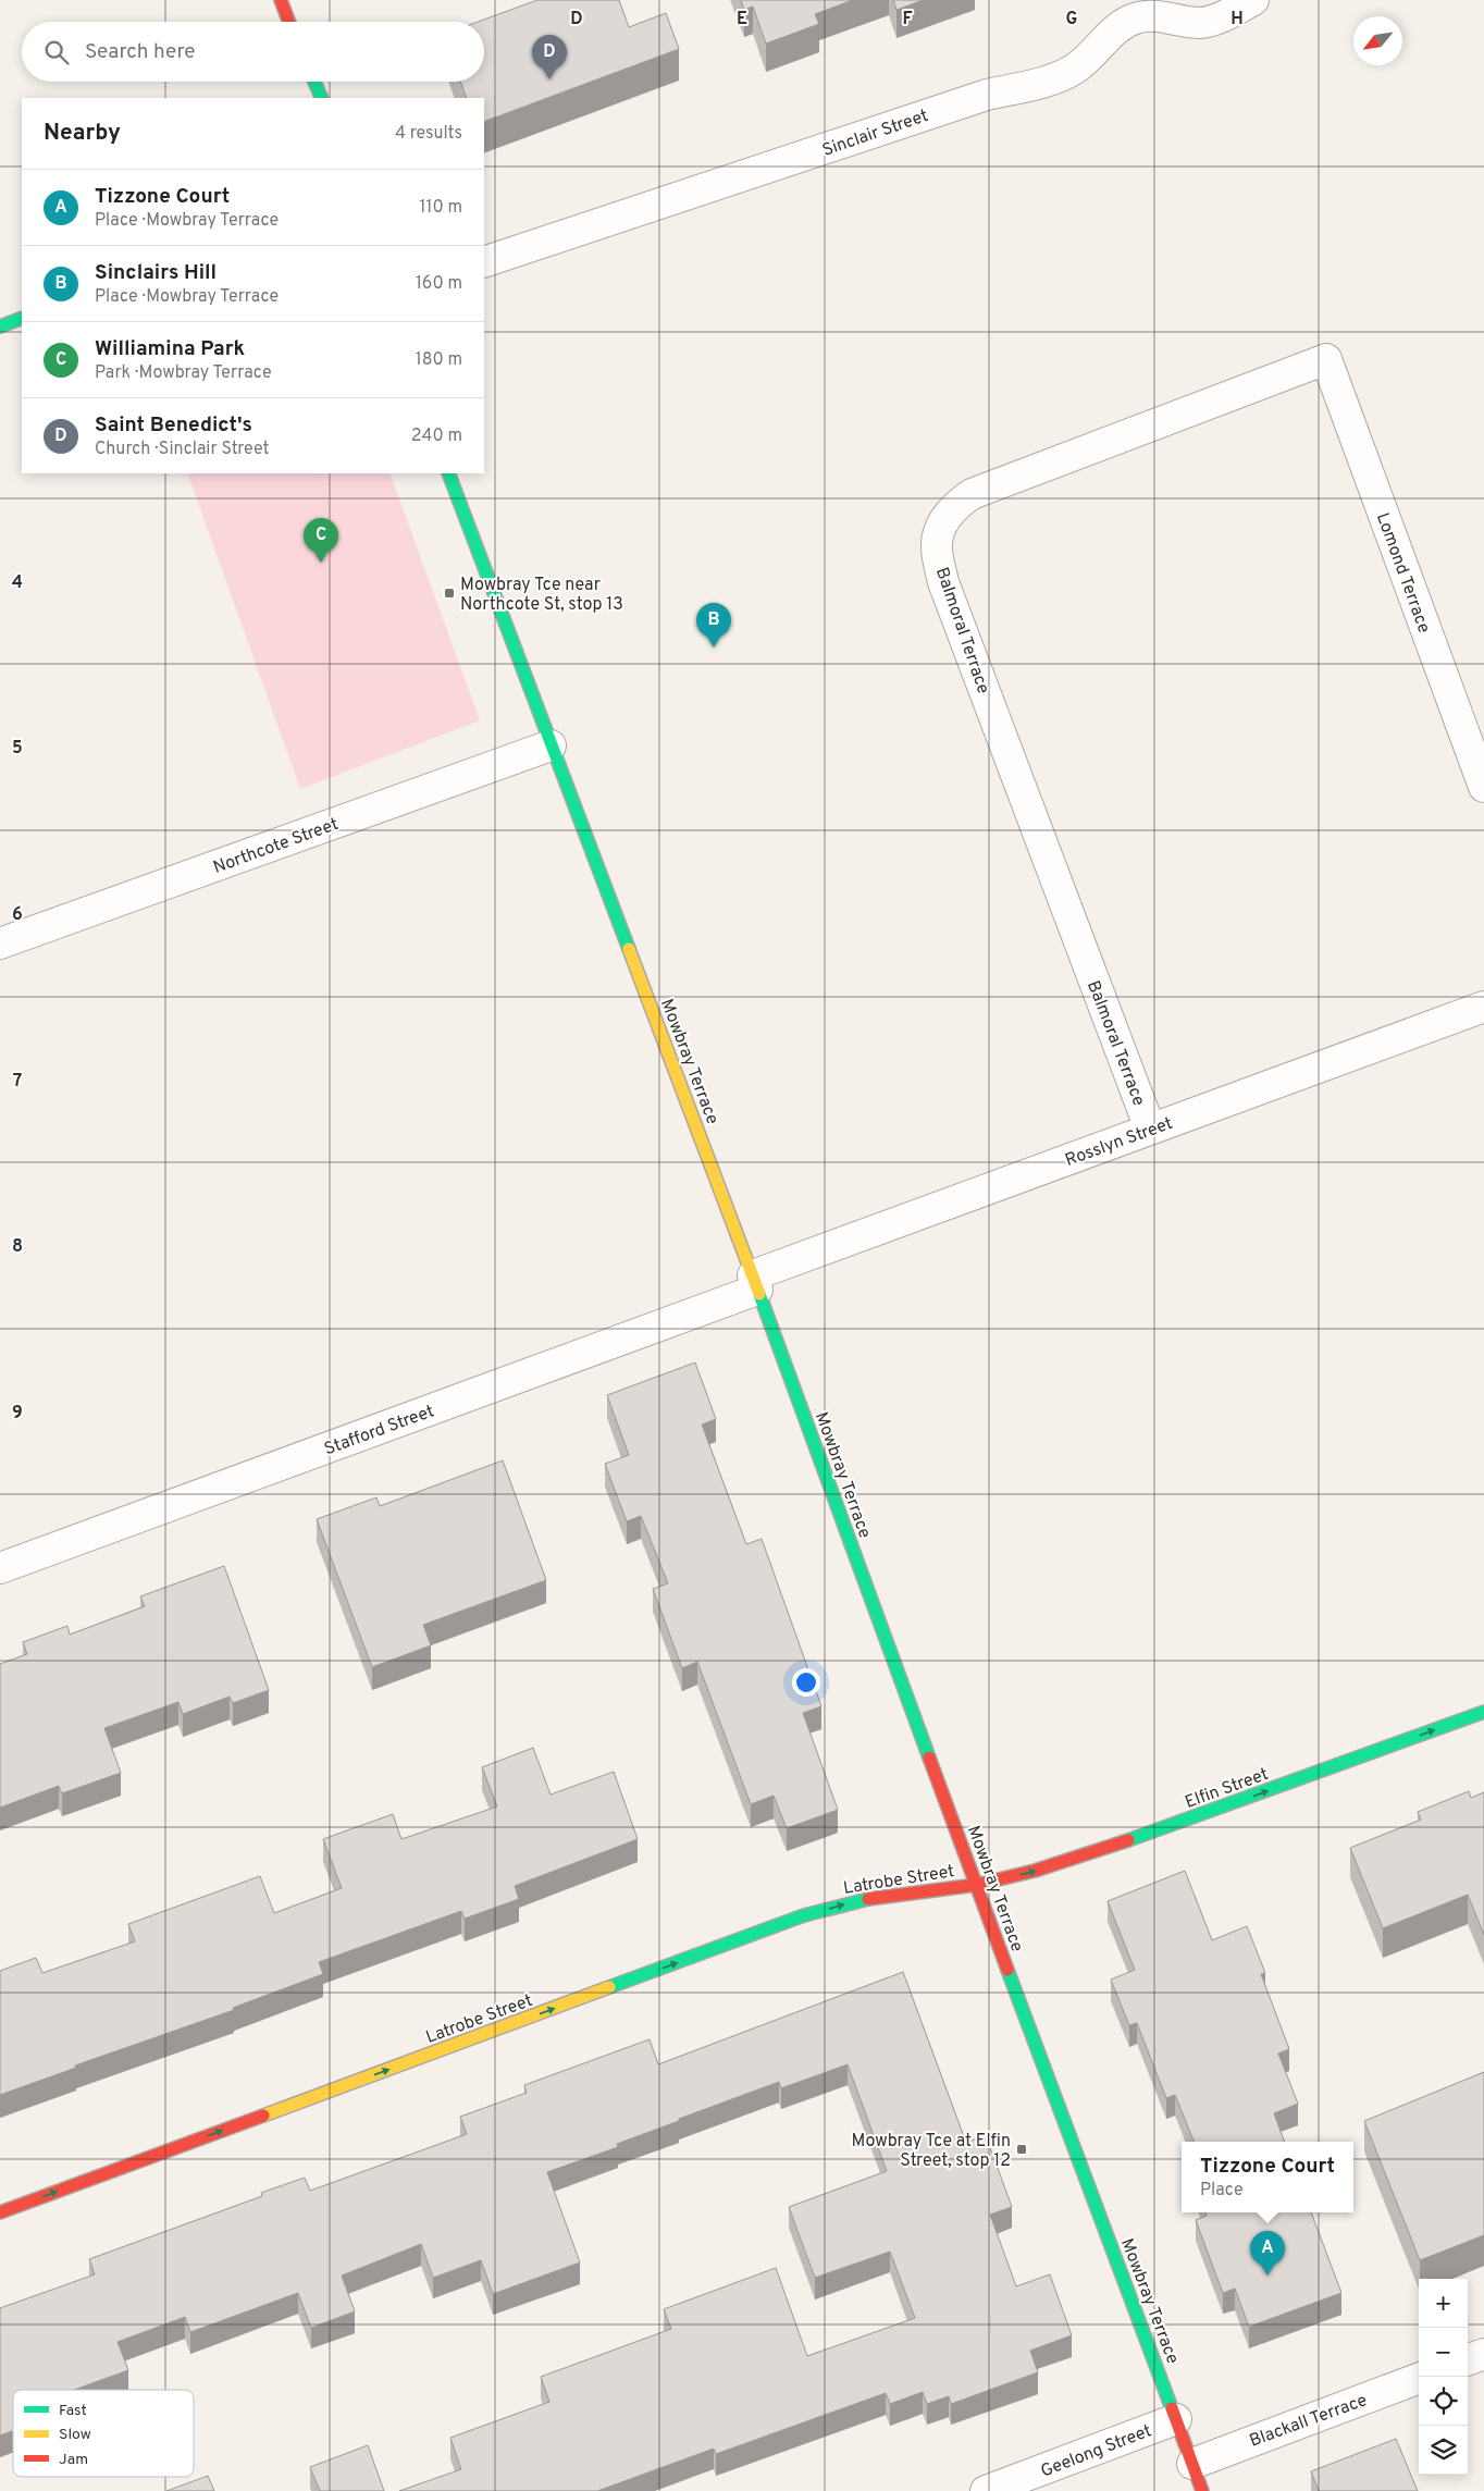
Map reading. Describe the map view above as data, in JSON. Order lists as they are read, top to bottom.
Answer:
{
  "streets": {
    "street": [
      "Sinclair Street",
      "Lomond Terrace",
      "Balmoral Terrace",
      "Northcote Street",
      "Mowbray Terrace",
      "Rosslyn Street",
      "Stafford Street",
      "Elfin Street",
      "Latrobe Street",
      "Blackall Terrace",
      "Geelong Street"
    ]
  },
  "crossings": [
    ["Lomond Terrace", "Balmoral Terrace"],
    ["Balmoral Terrace", "Rosslyn Street"],
    ["Northcote Street", "Mowbray Terrace"],
    ["Mowbray Terrace", "Rosslyn Street"],
    ["Mowbray Terrace", "Stafford Street"],
    ["Mowbray Terrace", "Elfin Street"],
    ["Mowbray Terrace", "Latrobe Street"],
    ["Mowbray Terrace", "Blackall Terrace"],
    ["Mowbray Terrace", "Geelong Street"],
    ["Rosslyn Street", "Stafford Street"],
    ["Elfin Street", "Latrobe Street"]
  ],
  "one_way": ["Elfin Street", "Latrobe Street"],
  "places": {
    "transit": ["Mowbray Tce near Northcote St, stop 13", "Mowbray Tce at Elfin Street, stop 12"]
  },
  "legend": ["Fast", "Slow", "Jam"],
  "north": "bottom left",
  "page": {
    "search": "Search here",
    "pins": [
      "D",
      "C",
      "B",
      "A"
    ],
    "heading": ["Nearby", "4 results"],
    "list": [
      {
        "mark": "A",
        "name": "Tizzone Court",
        "note": "Place · Mowbray Terrace",
        "value": "110 m"
      },
      {
        "mark": "B",
        "name": "Sinclairs Hill",
        "note": "Place · Mowbray Terrace",
        "value": "160 m"
      },
      {
        "mark": "C",
        "name": "Williamina Park",
        "note": "Park · Mowbray Terrace",
        "value": "180 m"
      },
      {
        "mark": "D",
        "name": "Saint Benedict's",
        "note": "Church · Sinclair Street",
        "value": "240 m"
      }
    ],
    "popup": ["Tizzone Court", "Place"],
    "map_buttons": ["+", "−"]
  },
  "grid": {
    "columns": [
      "D",
      "E",
      "F",
      "G",
      "H"
    ],
    "rows": [
      "4",
      "5",
      "6",
      "7",
      "8",
      "9"
    ]
  }
}
